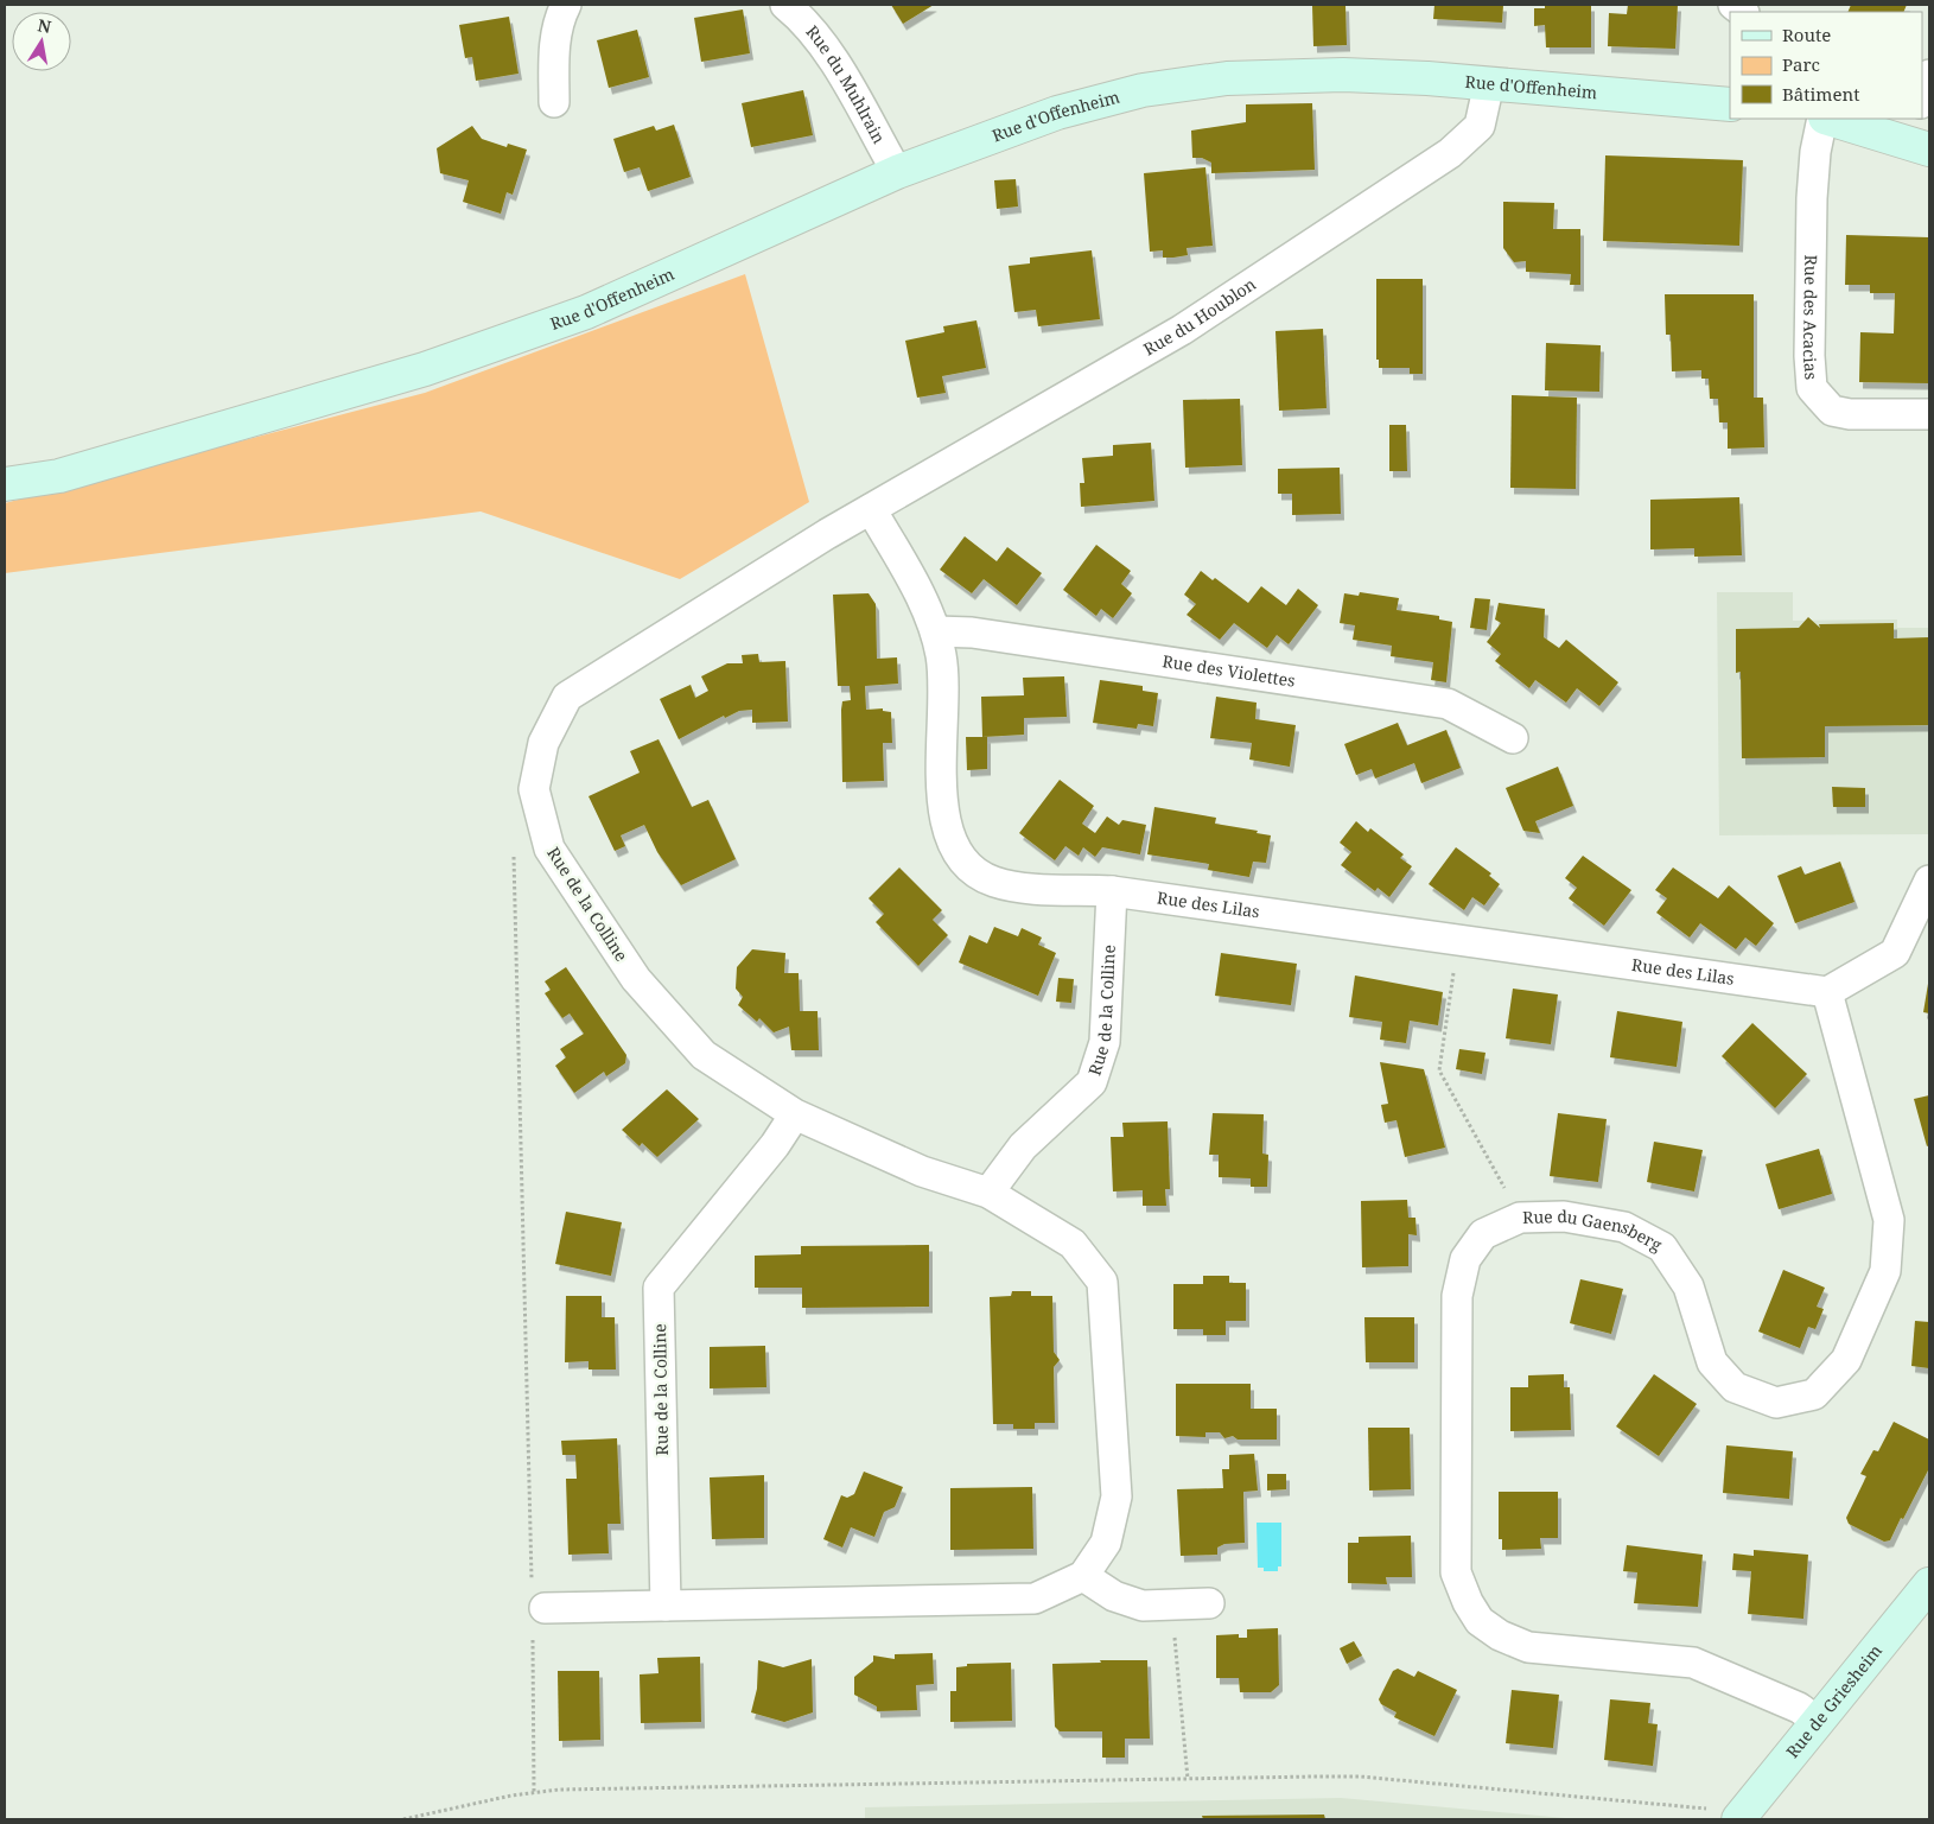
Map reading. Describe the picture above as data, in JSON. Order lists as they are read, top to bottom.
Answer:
{
  "streets": {
    "street": [
      "Rue du Muhlrain",
      "Rue d'Offenheim",
      "Rue du Houblon",
      "Rue des Acacias",
      "Rue des Violettes",
      "Rue de la Colline",
      "Rue des Lilas",
      "Rue du Gaensberg",
      "Rue de Griesheim"
    ]
  },
  "crossings": [
    ["Rue du Muhlrain", "Rue d'Offenheim"],
    ["Rue d'Offenheim", "Rue du Houblon"],
    ["Rue du Houblon", "Rue de la Colline"],
    ["Rue du Houblon", "Rue des Lilas"],
    ["Rue des Violettes", "Rue des Lilas"],
    ["Rue de la Colline", "Rue des Lilas"],
    ["Rue des Lilas", "Rue du Gaensberg"],
    ["Rue du Gaensberg", "Rue de Griesheim"]
  ],
  "legend": ["Route", "Parc", "Bâtiment"],
  "north": "top"
}
